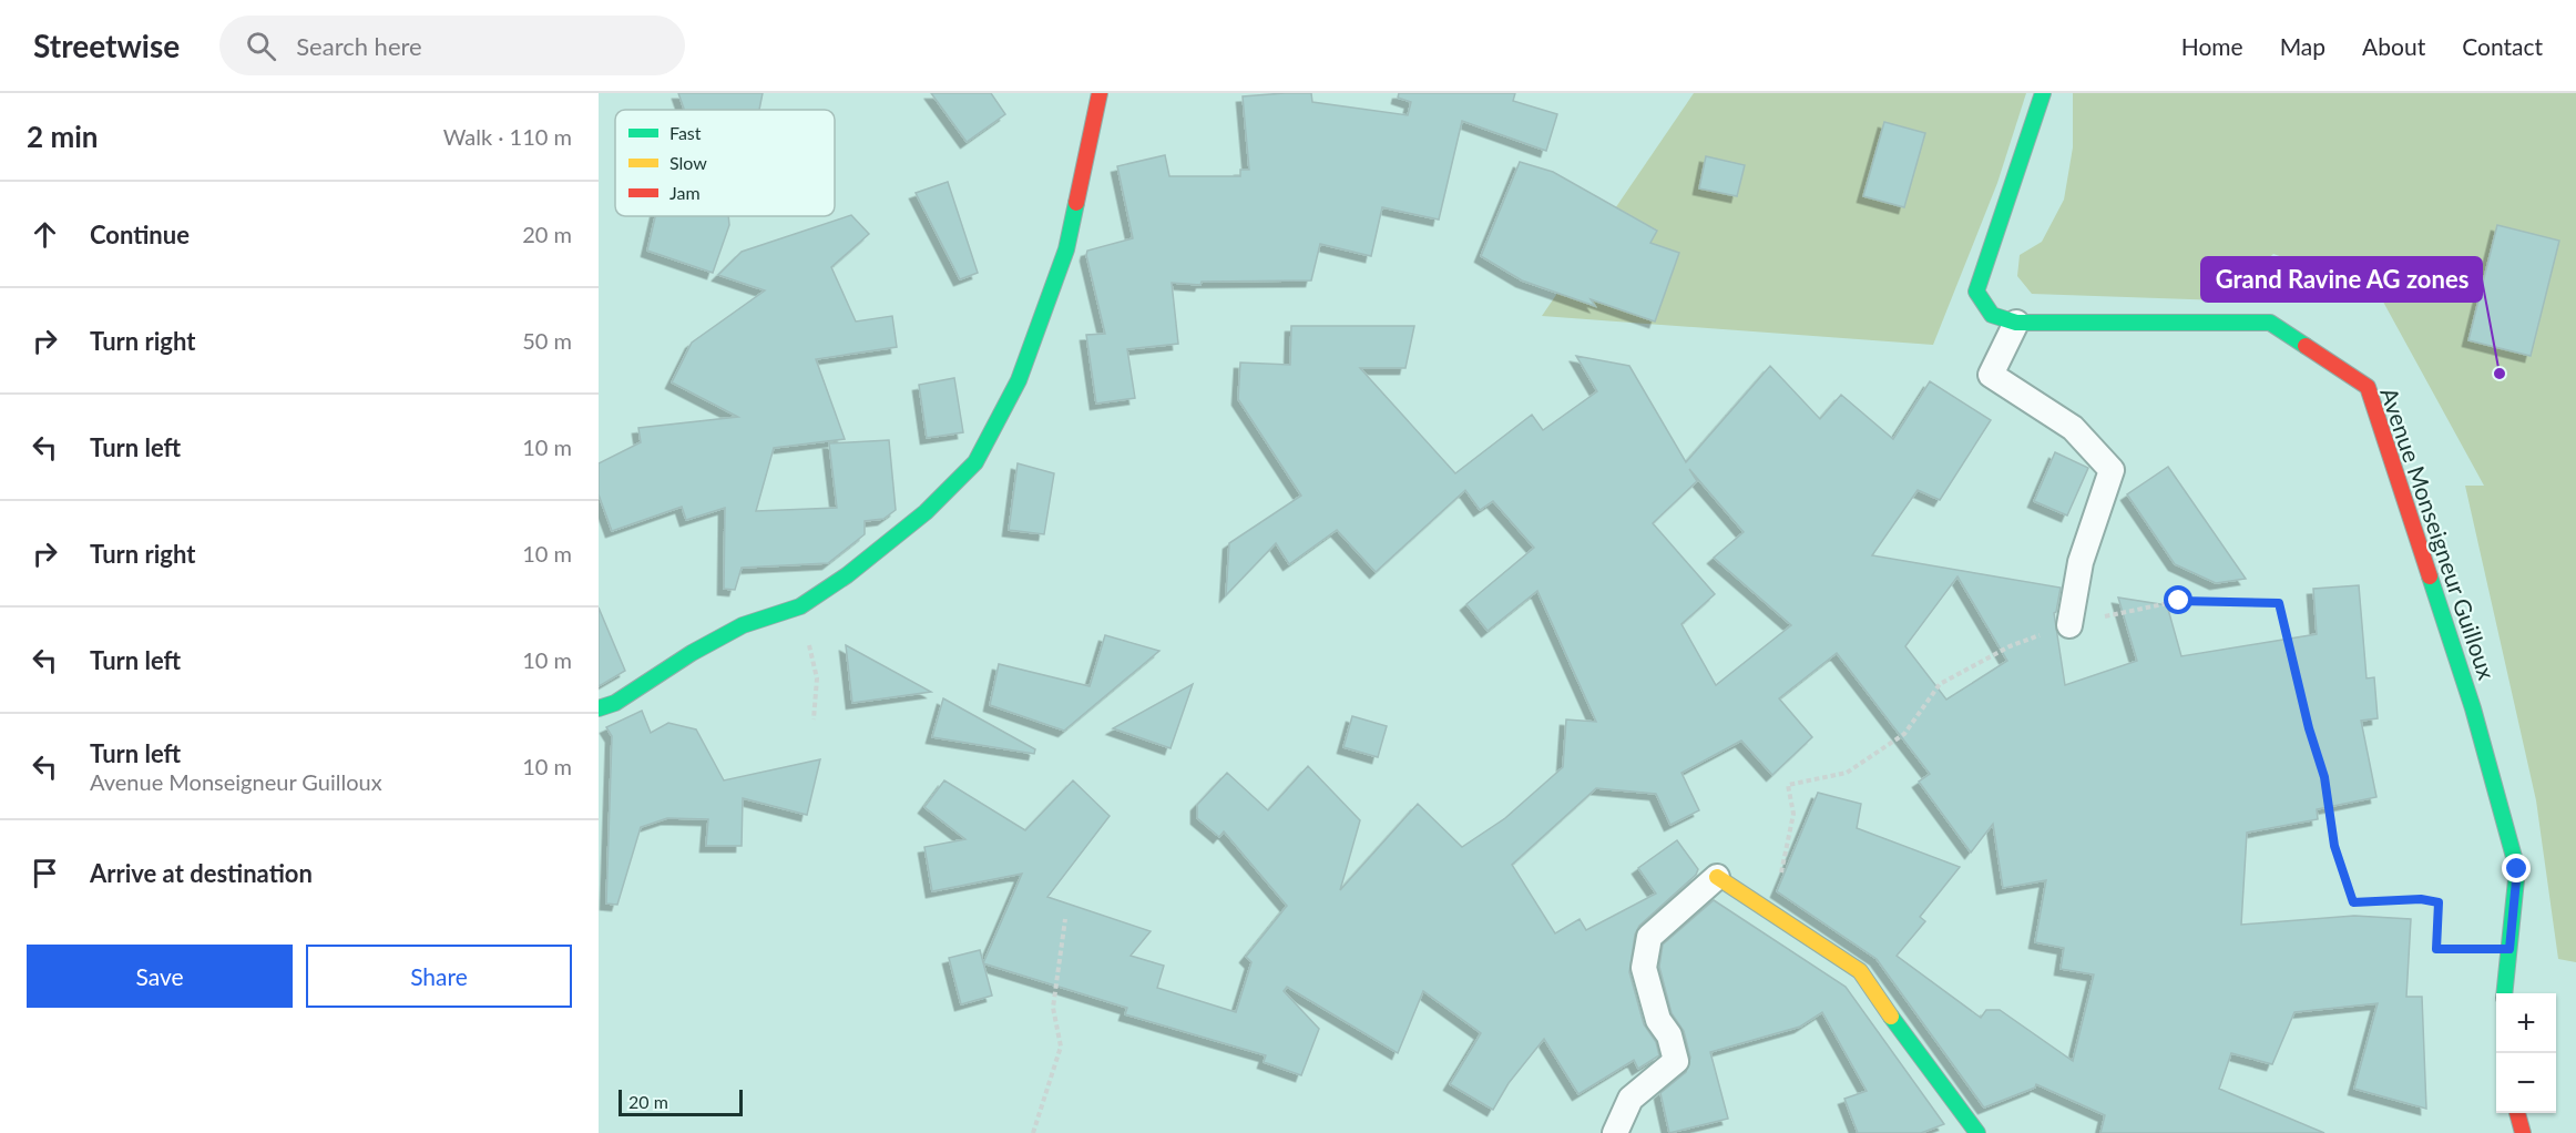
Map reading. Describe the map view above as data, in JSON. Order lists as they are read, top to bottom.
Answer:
{
  "streets": {
    "street": ["Avenue Monseigneur Guilloux"]
  },
  "places": ["Grand Ravine AG zones"],
  "legend": ["Fast", "Slow", "Jam"],
  "scale_bar": "20 m",
  "page": {
    "header": "Streetwise",
    "search": "Search here",
    "nav": [
      "Home",
      "Map",
      "About",
      "Contact"
    ],
    "heading": ["2 min", "Walk · 110 m"],
    "list": [
      ["Continue", "20 m"],
      ["Turn right", "50 m"],
      ["Turn left", "10 m"],
      ["Turn right", "10 m"],
      ["Turn left", "10 m"],
      ["Turn left", "Avenue Monseigneur Guilloux", "10 m"],
      "Arrive at destination"
    ],
    "buttons": ["Save", "Share"],
    "map_buttons": ["+", "−"],
    "scale": "20 m"
  }
}
